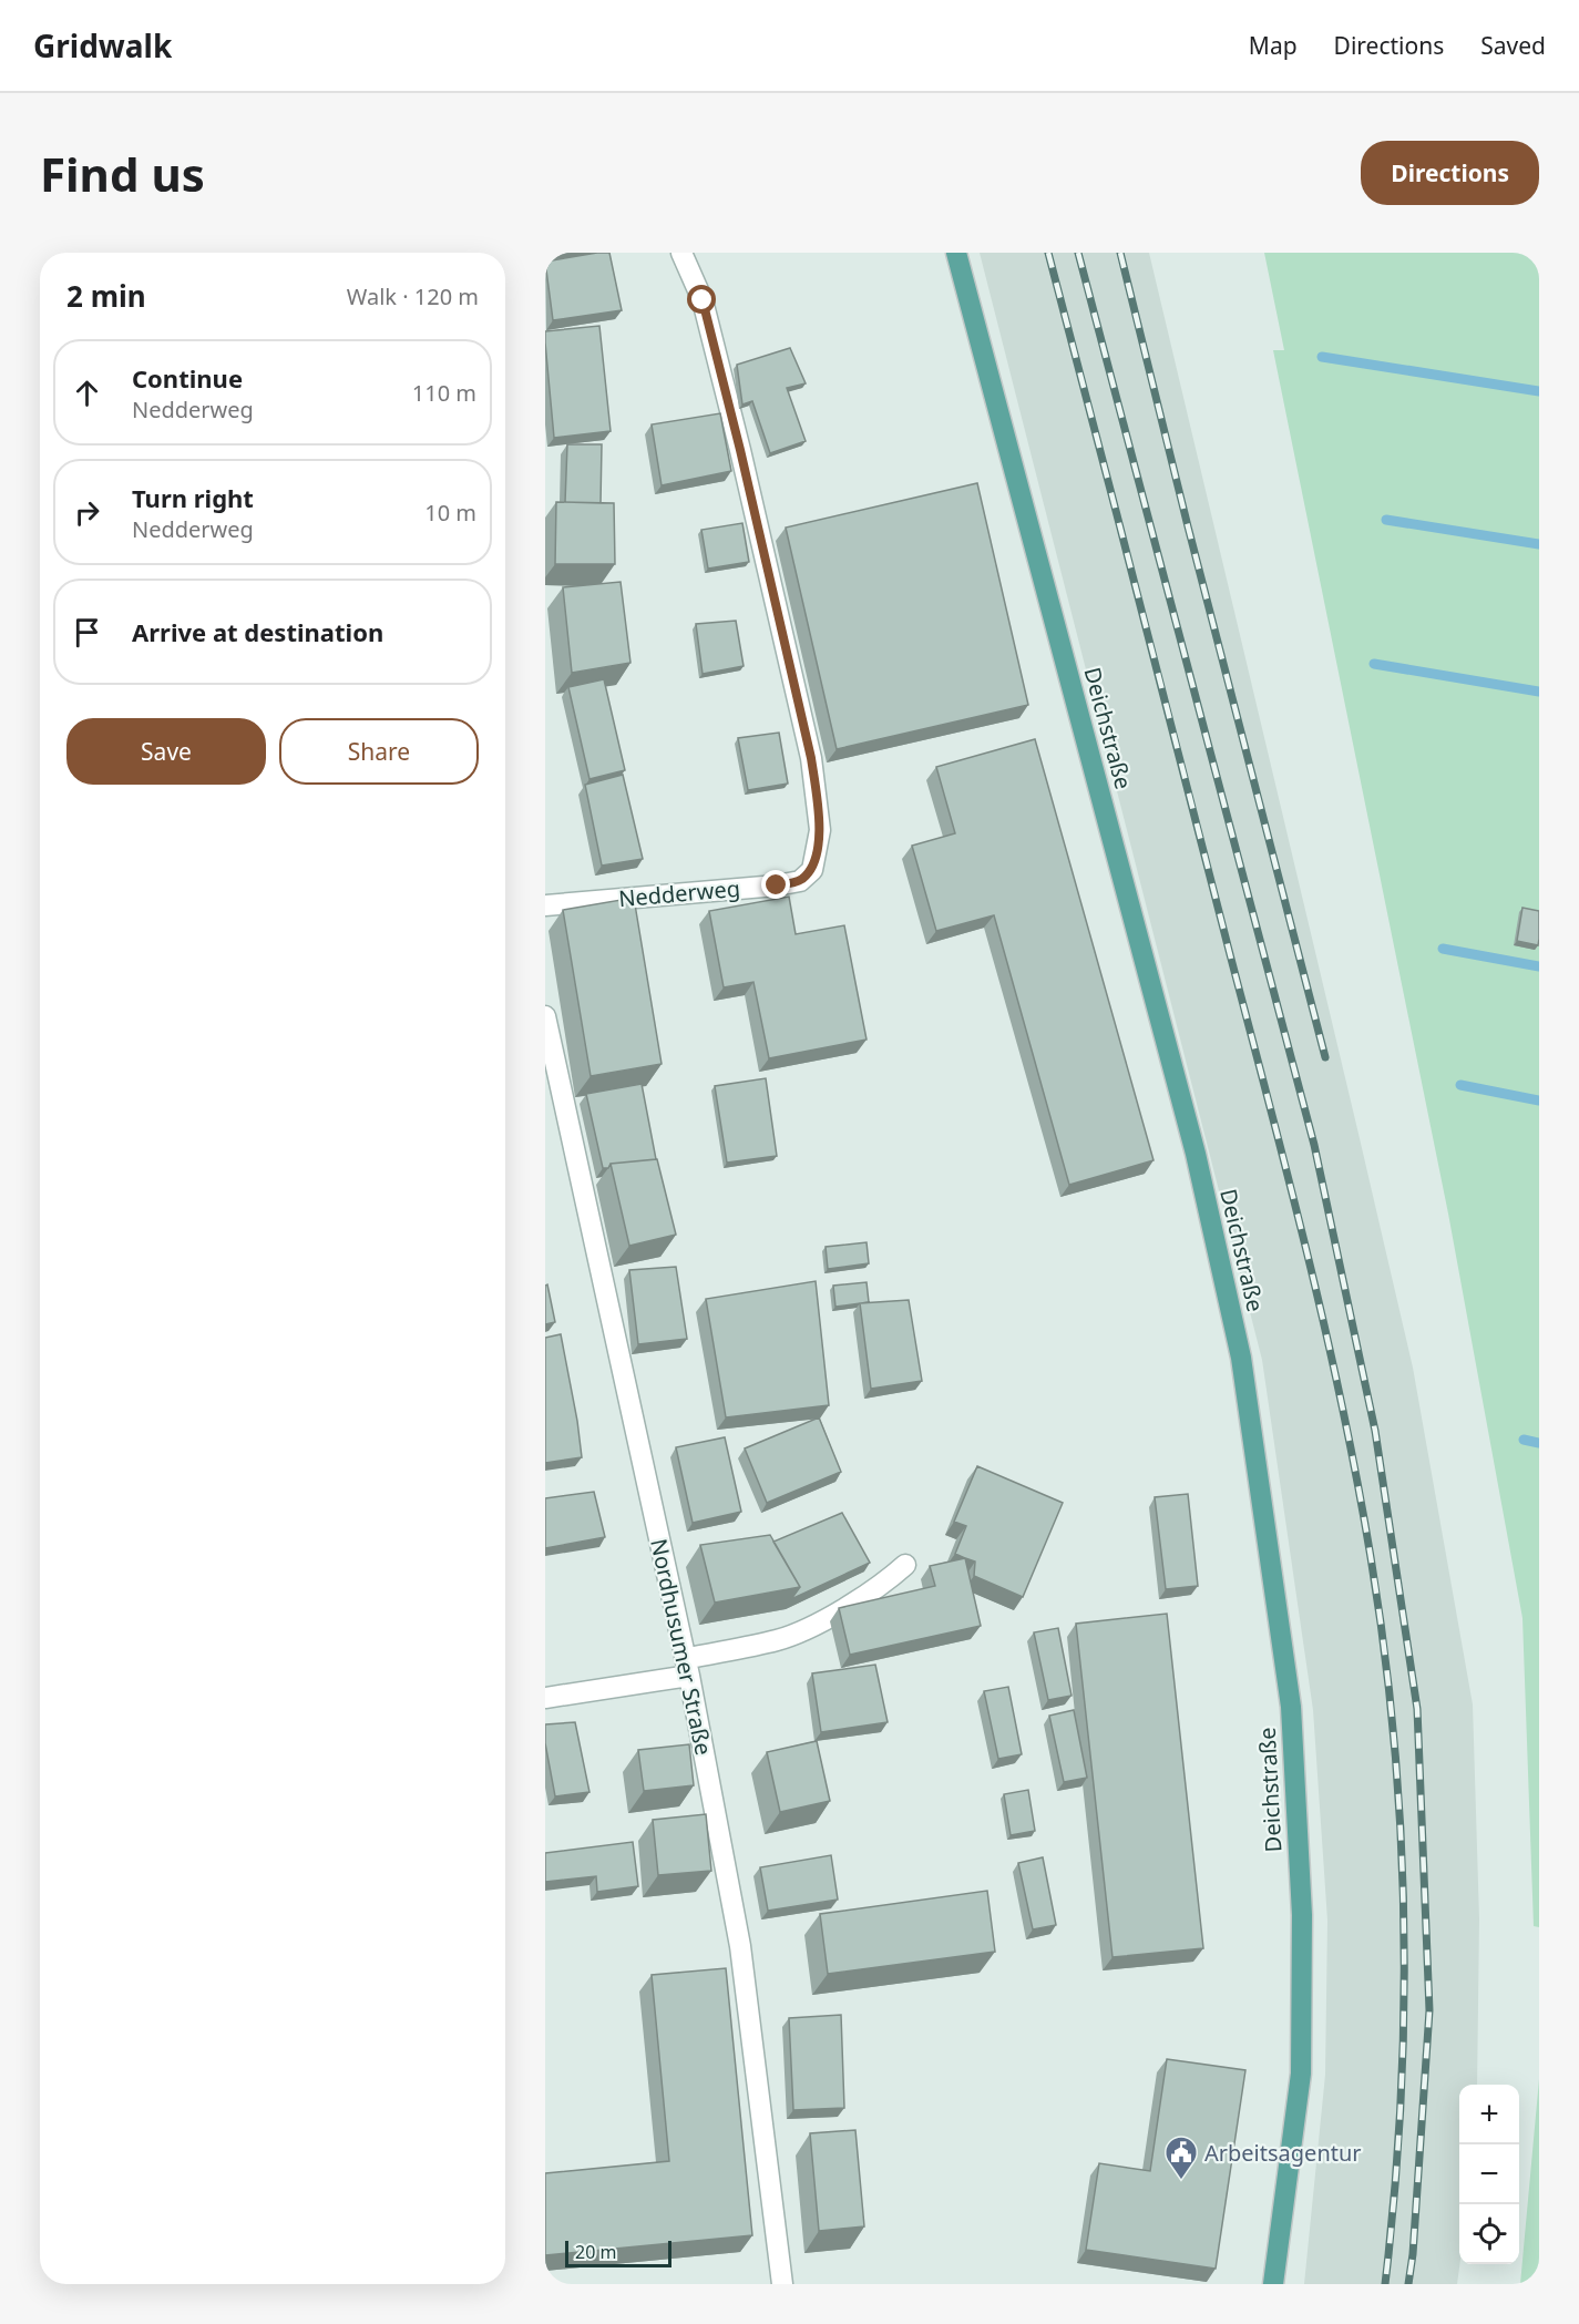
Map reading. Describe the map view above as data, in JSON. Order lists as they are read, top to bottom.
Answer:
{
  "streets": {
    "main road": ["Deichstraße"],
    "street": ["Nedderweg", "Nordhusumer Straße"]
  },
  "places": {
    "public building": ["Arbeitsagentur"]
  },
  "scale_bar": "20 m",
  "page": {
    "header": "Gridwalk",
    "nav": ["Map", "Directions", "Saved"],
    "buttons": [
      "Directions",
      ["Save", "Share"]
    ],
    "title": "Find us",
    "heading": ["2 min", "Walk · 120 m"],
    "list": [
      ["Continue", "Nedderweg", "110 m"],
      ["Turn right", "Nedderweg", "10 m"],
      "Arrive at destination"
    ],
    "map_buttons": ["+", "−"],
    "scale": "20 m"
  }
}
